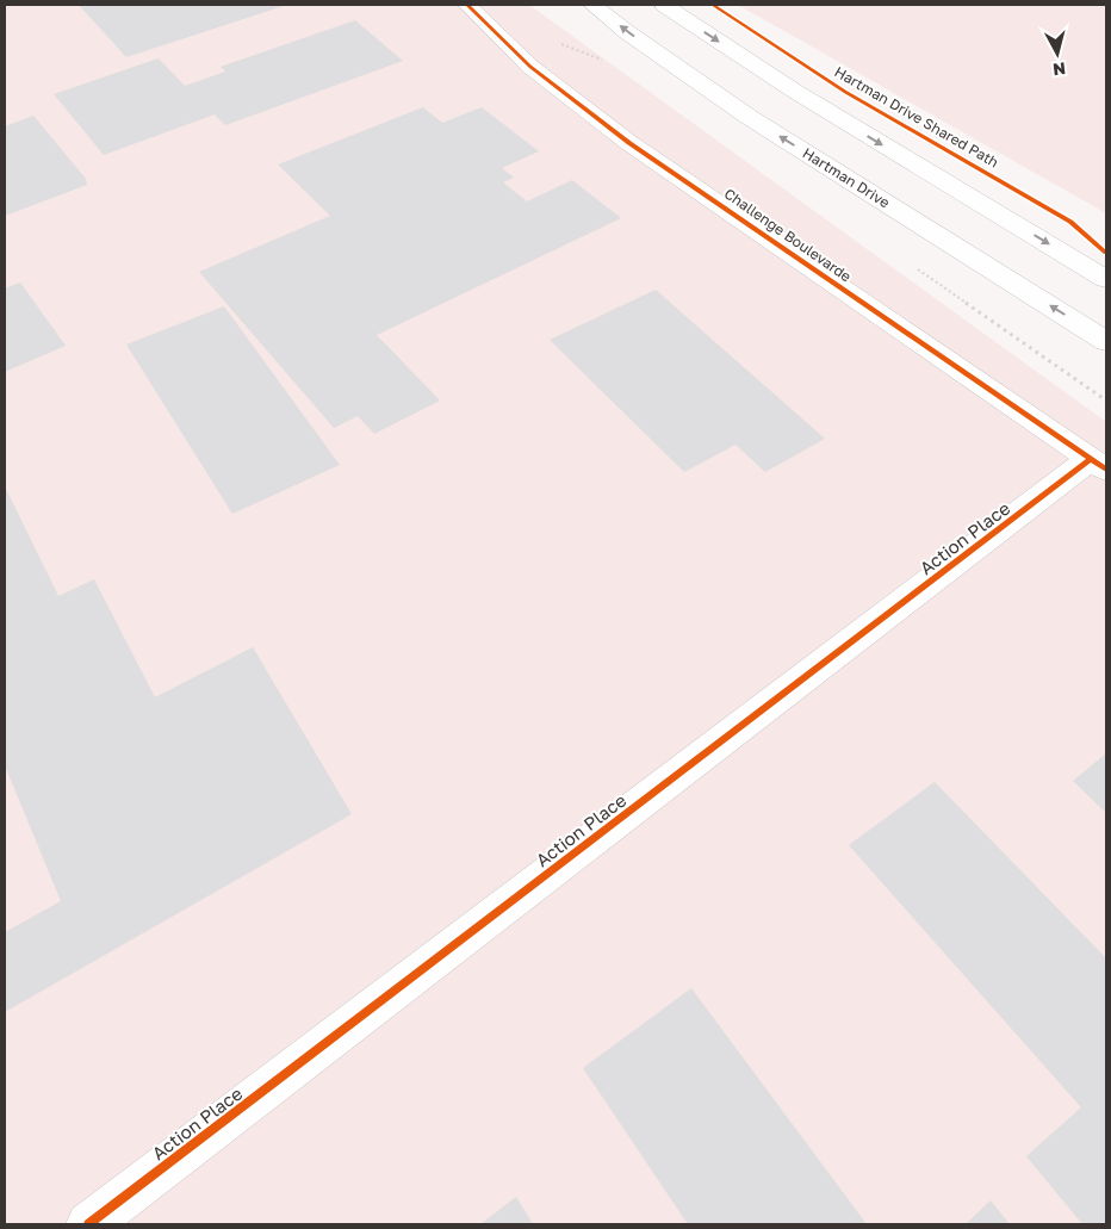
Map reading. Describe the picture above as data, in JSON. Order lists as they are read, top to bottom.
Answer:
{
  "streets": {
    "street": ["Hartman Drive", "Challenge Boulevarde", "Action Place"],
    "cycle path": ["Hartman Drive Shared Path"]
  },
  "crossings": [
    ["Challenge Boulevarde", "Action Place"]
  ],
  "north": "bottom"
}
